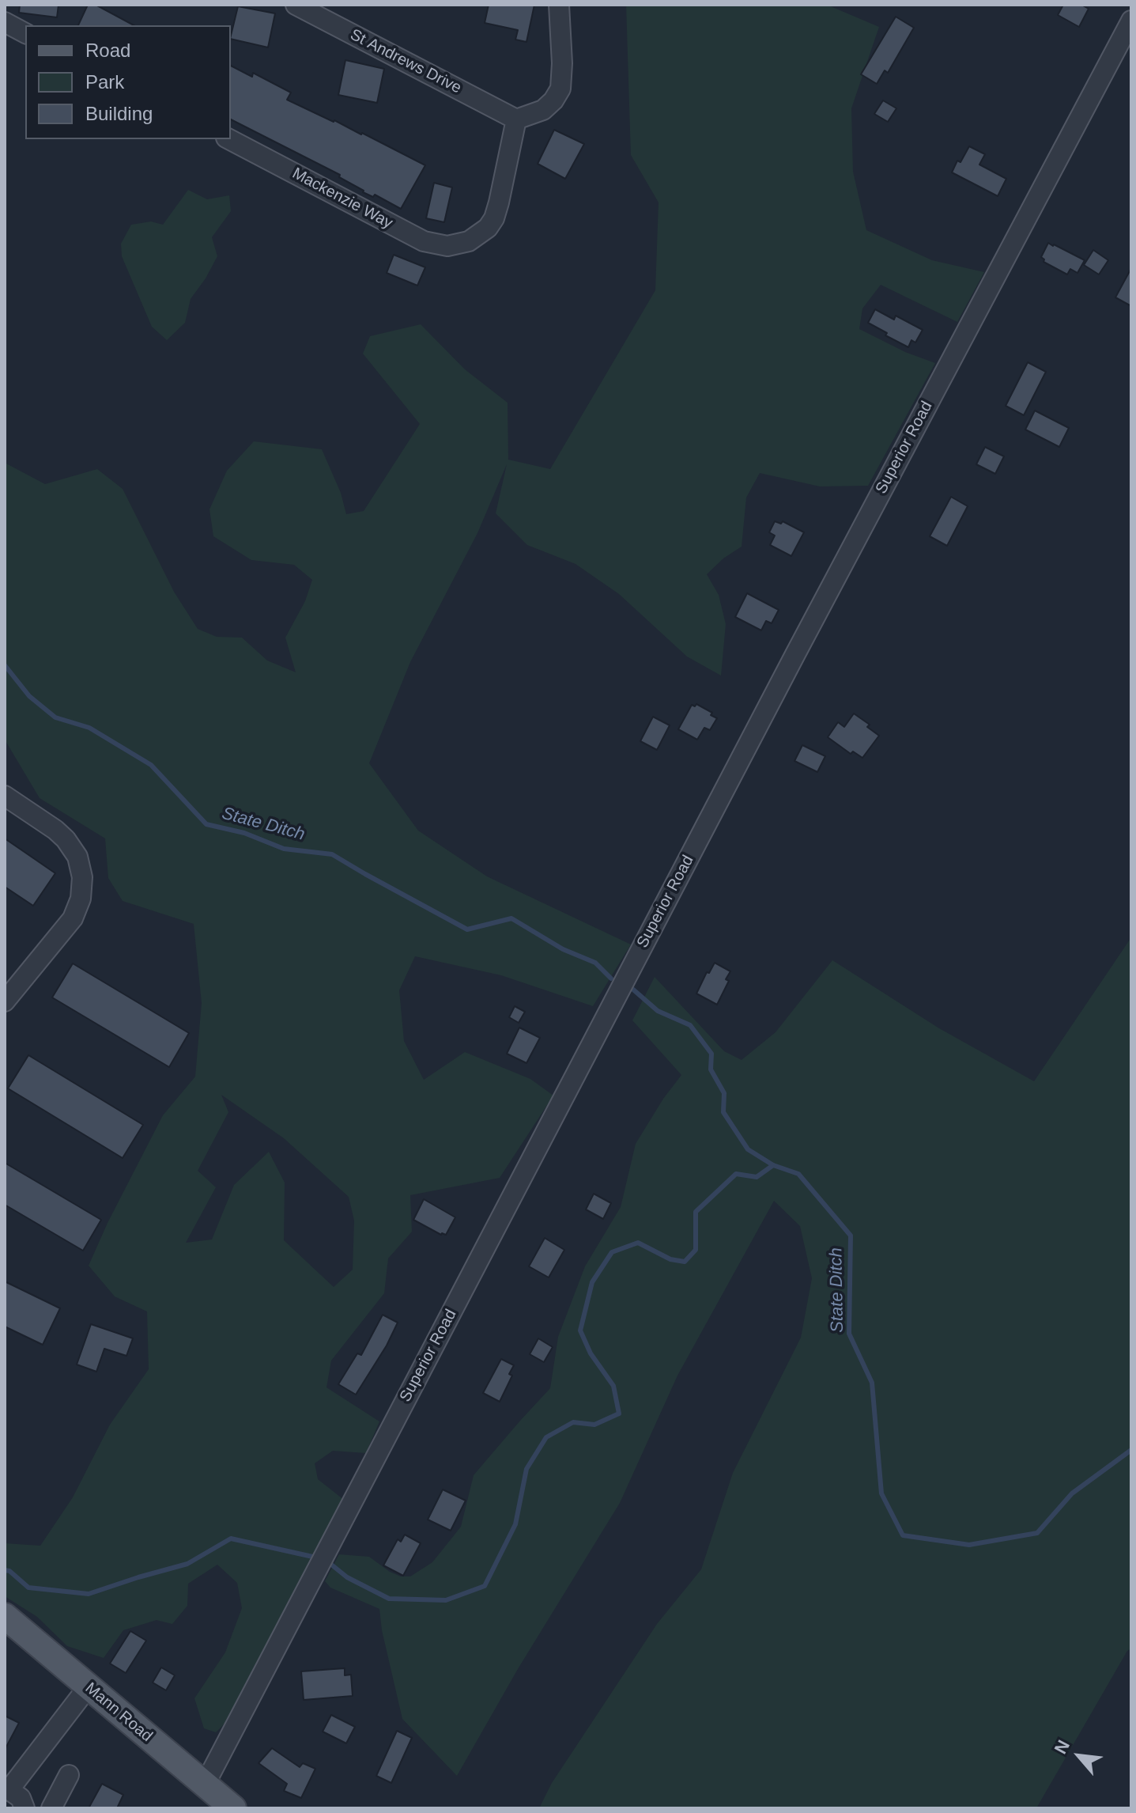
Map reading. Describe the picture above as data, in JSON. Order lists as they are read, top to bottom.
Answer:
{
  "streets": {
    "main road": ["Mann Road"],
    "street": ["St Andrews Drive", "Mackenzie Way", "Superior Road"]
  },
  "crossings": [
    ["St Andrews Drive", "Mackenzie Way"],
    ["Superior Road", "Mann Road"]
  ],
  "water": ["State Ditch"],
  "legend": ["Road", "Park", "Building"],
  "north": "top left"
}
